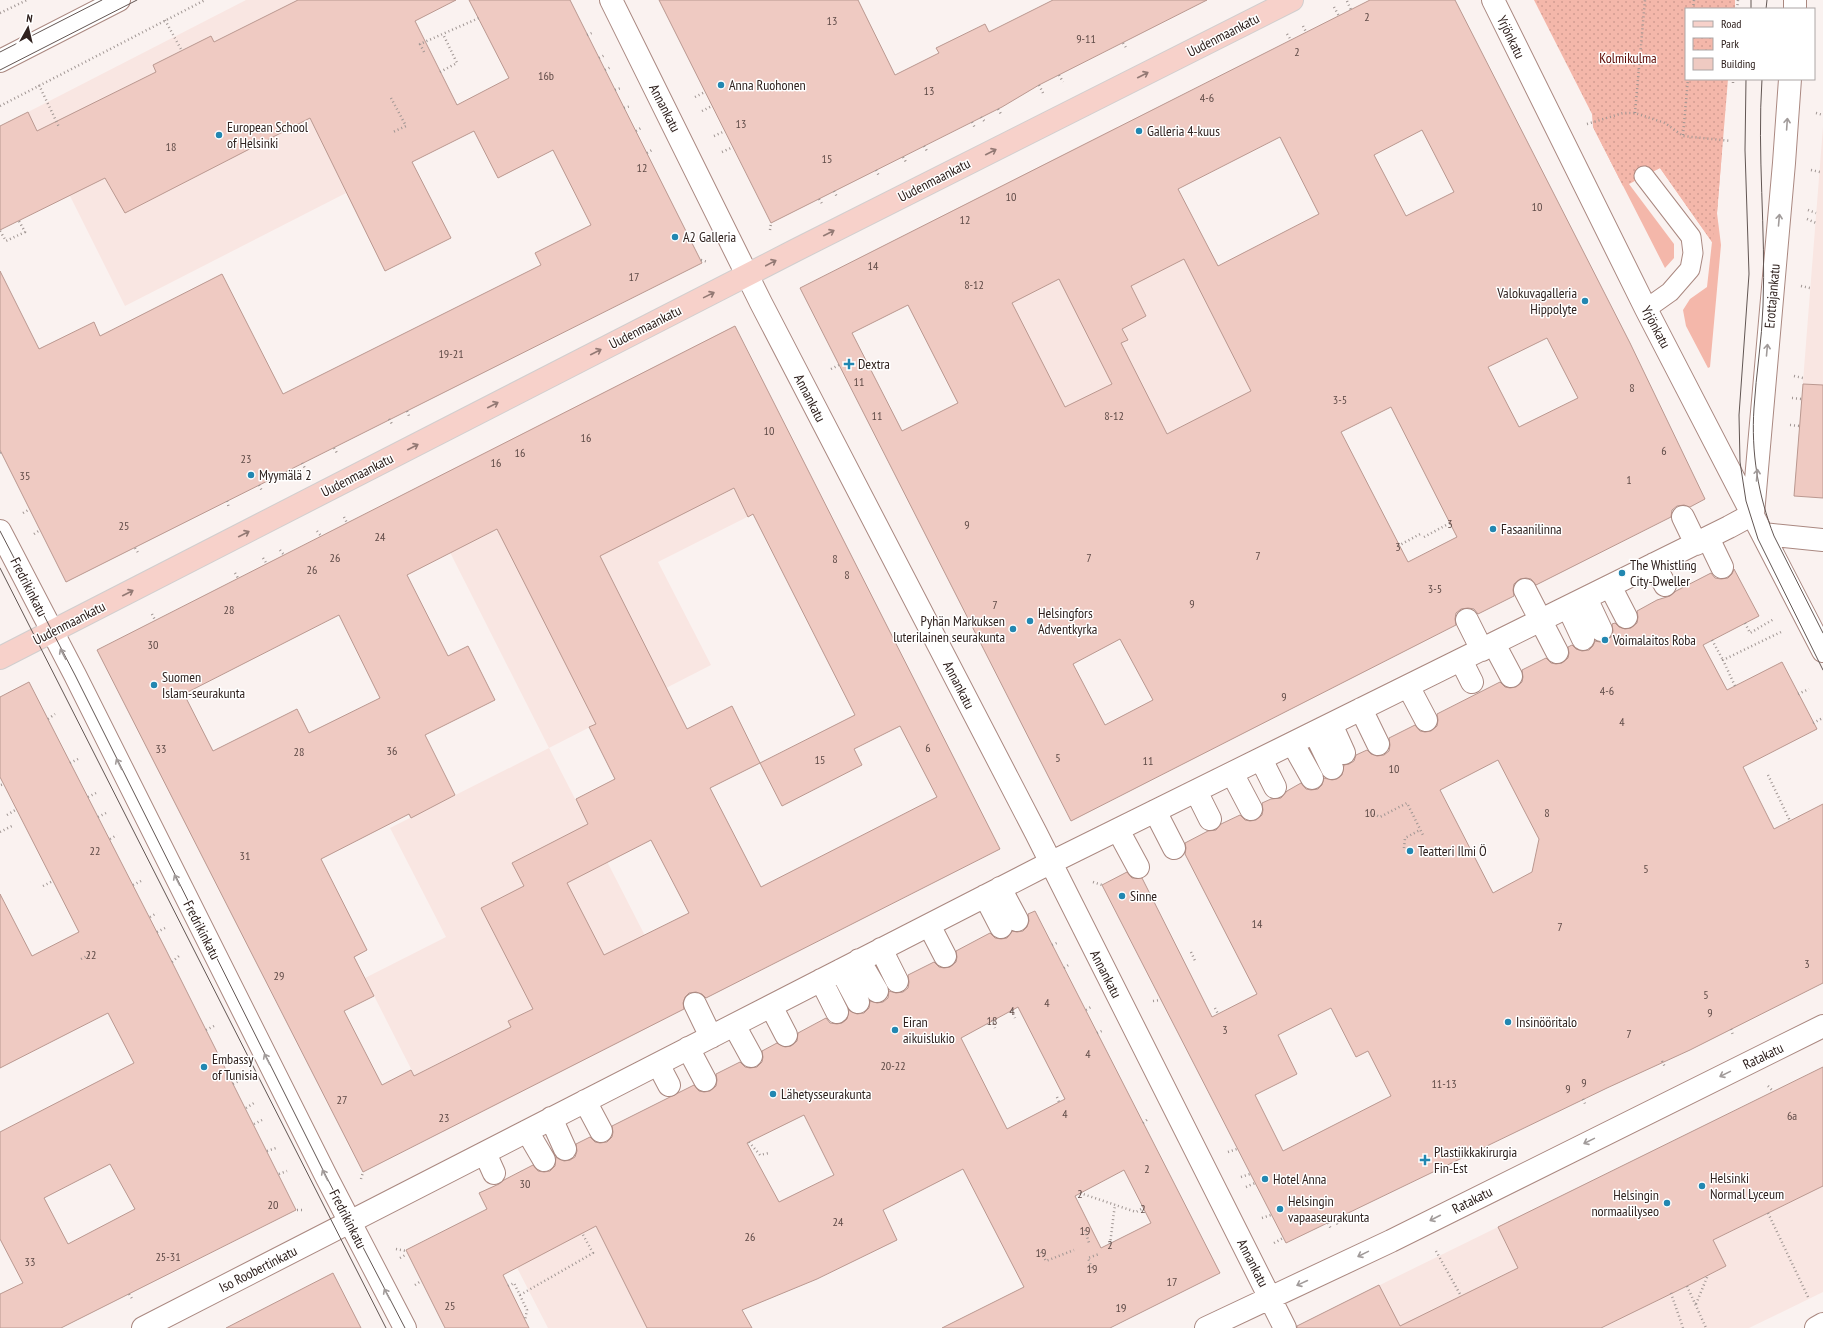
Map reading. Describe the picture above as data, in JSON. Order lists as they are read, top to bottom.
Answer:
{
  "streets": {
    "main road": ["Uudenmaankatu"],
    "street": [
      "Yrjönkatu",
      "Annankatu",
      "Erottajankatu",
      "Fredrikinkatu",
      "Ratakatu",
      "Iso Roobertinkatu"
    ]
  },
  "crossings": [
    ["Uudenmaankatu", "Annankatu"],
    ["Uudenmaankatu", "Fredrikinkatu"],
    ["Yrjönkatu", "Erottajankatu"],
    ["Yrjönkatu", "Iso Roobertinkatu"],
    ["Annankatu", "Ratakatu"],
    ["Annankatu", "Iso Roobertinkatu"],
    ["Erottajankatu", "Iso Roobertinkatu"],
    ["Fredrikinkatu", "Iso Roobertinkatu"]
  ],
  "one_way": [
    "Uudenmaankatu",
    "Erottajankatu",
    "Fredrikinkatu",
    "Ratakatu"
  ],
  "parks": ["Kolmikulma"],
  "places": {
    "other": [
      "Anna Ruohonen",
      "Galleria 4-kuus",
      "European School of Helsinki",
      "A2 Galleria",
      "Valokuvagalleria Hippolyte",
      "Myymälä 2",
      "Fasaanilinna",
      "The Whistling City-Dweller",
      "Helsingfors Adventkyrka",
      "Pyhän Markuksen luterilainen seurakunta",
      "Voimalaitos Roba",
      "Suomen Islam-seurakunta",
      "Teatteri Ilmi Ö",
      "Sinne",
      "Insinööritalo",
      "Eiran aikuislukio",
      "Embassy of Tunisia",
      "Lähetysseurakunta",
      "Hotel Anna",
      "Helsinki Normal Lyceum",
      "Helsingin normaalilyseo",
      "Helsingin vapaaseurakunta"
    ],
    "health": ["Dextra", "Plastiikkakirurgia Fin-Est"]
  },
  "house_numbers": [
    "2",
    "13",
    "9-11",
    "2",
    "16b",
    "13",
    "4-6",
    "13",
    "18",
    "15",
    "12",
    "10",
    "10",
    "12",
    "14",
    "17",
    "8-12",
    "19-21",
    "11",
    "8",
    "3-5",
    "11",
    "8-12",
    "10",
    "16",
    "6",
    "16",
    "23",
    "16",
    "35",
    "1",
    "3",
    "9",
    "25",
    "24",
    "3",
    "7",
    "26",
    "7",
    "8",
    "26",
    "8",
    "3-5",
    "9",
    "7",
    "28",
    "30",
    "4-6",
    "9",
    "4",
    "6",
    "33",
    "36",
    "28",
    "5",
    "15",
    "11",
    "10",
    "10",
    "8",
    "22",
    "31",
    "5",
    "14",
    "7",
    "22",
    "3",
    "29",
    "5",
    "4",
    "4",
    "9",
    "18",
    "3",
    "7",
    "4",
    "20-22",
    "9",
    "11-13",
    "9",
    "27",
    "4",
    "6a",
    "23",
    "2",
    "30",
    "2",
    "20",
    "2",
    "24",
    "19",
    "26",
    "2",
    "19",
    "25-31",
    "33",
    "19",
    "17",
    "25",
    "19"
  ],
  "legend": ["Road", "Park", "Building"],
  "north": "top"
}
